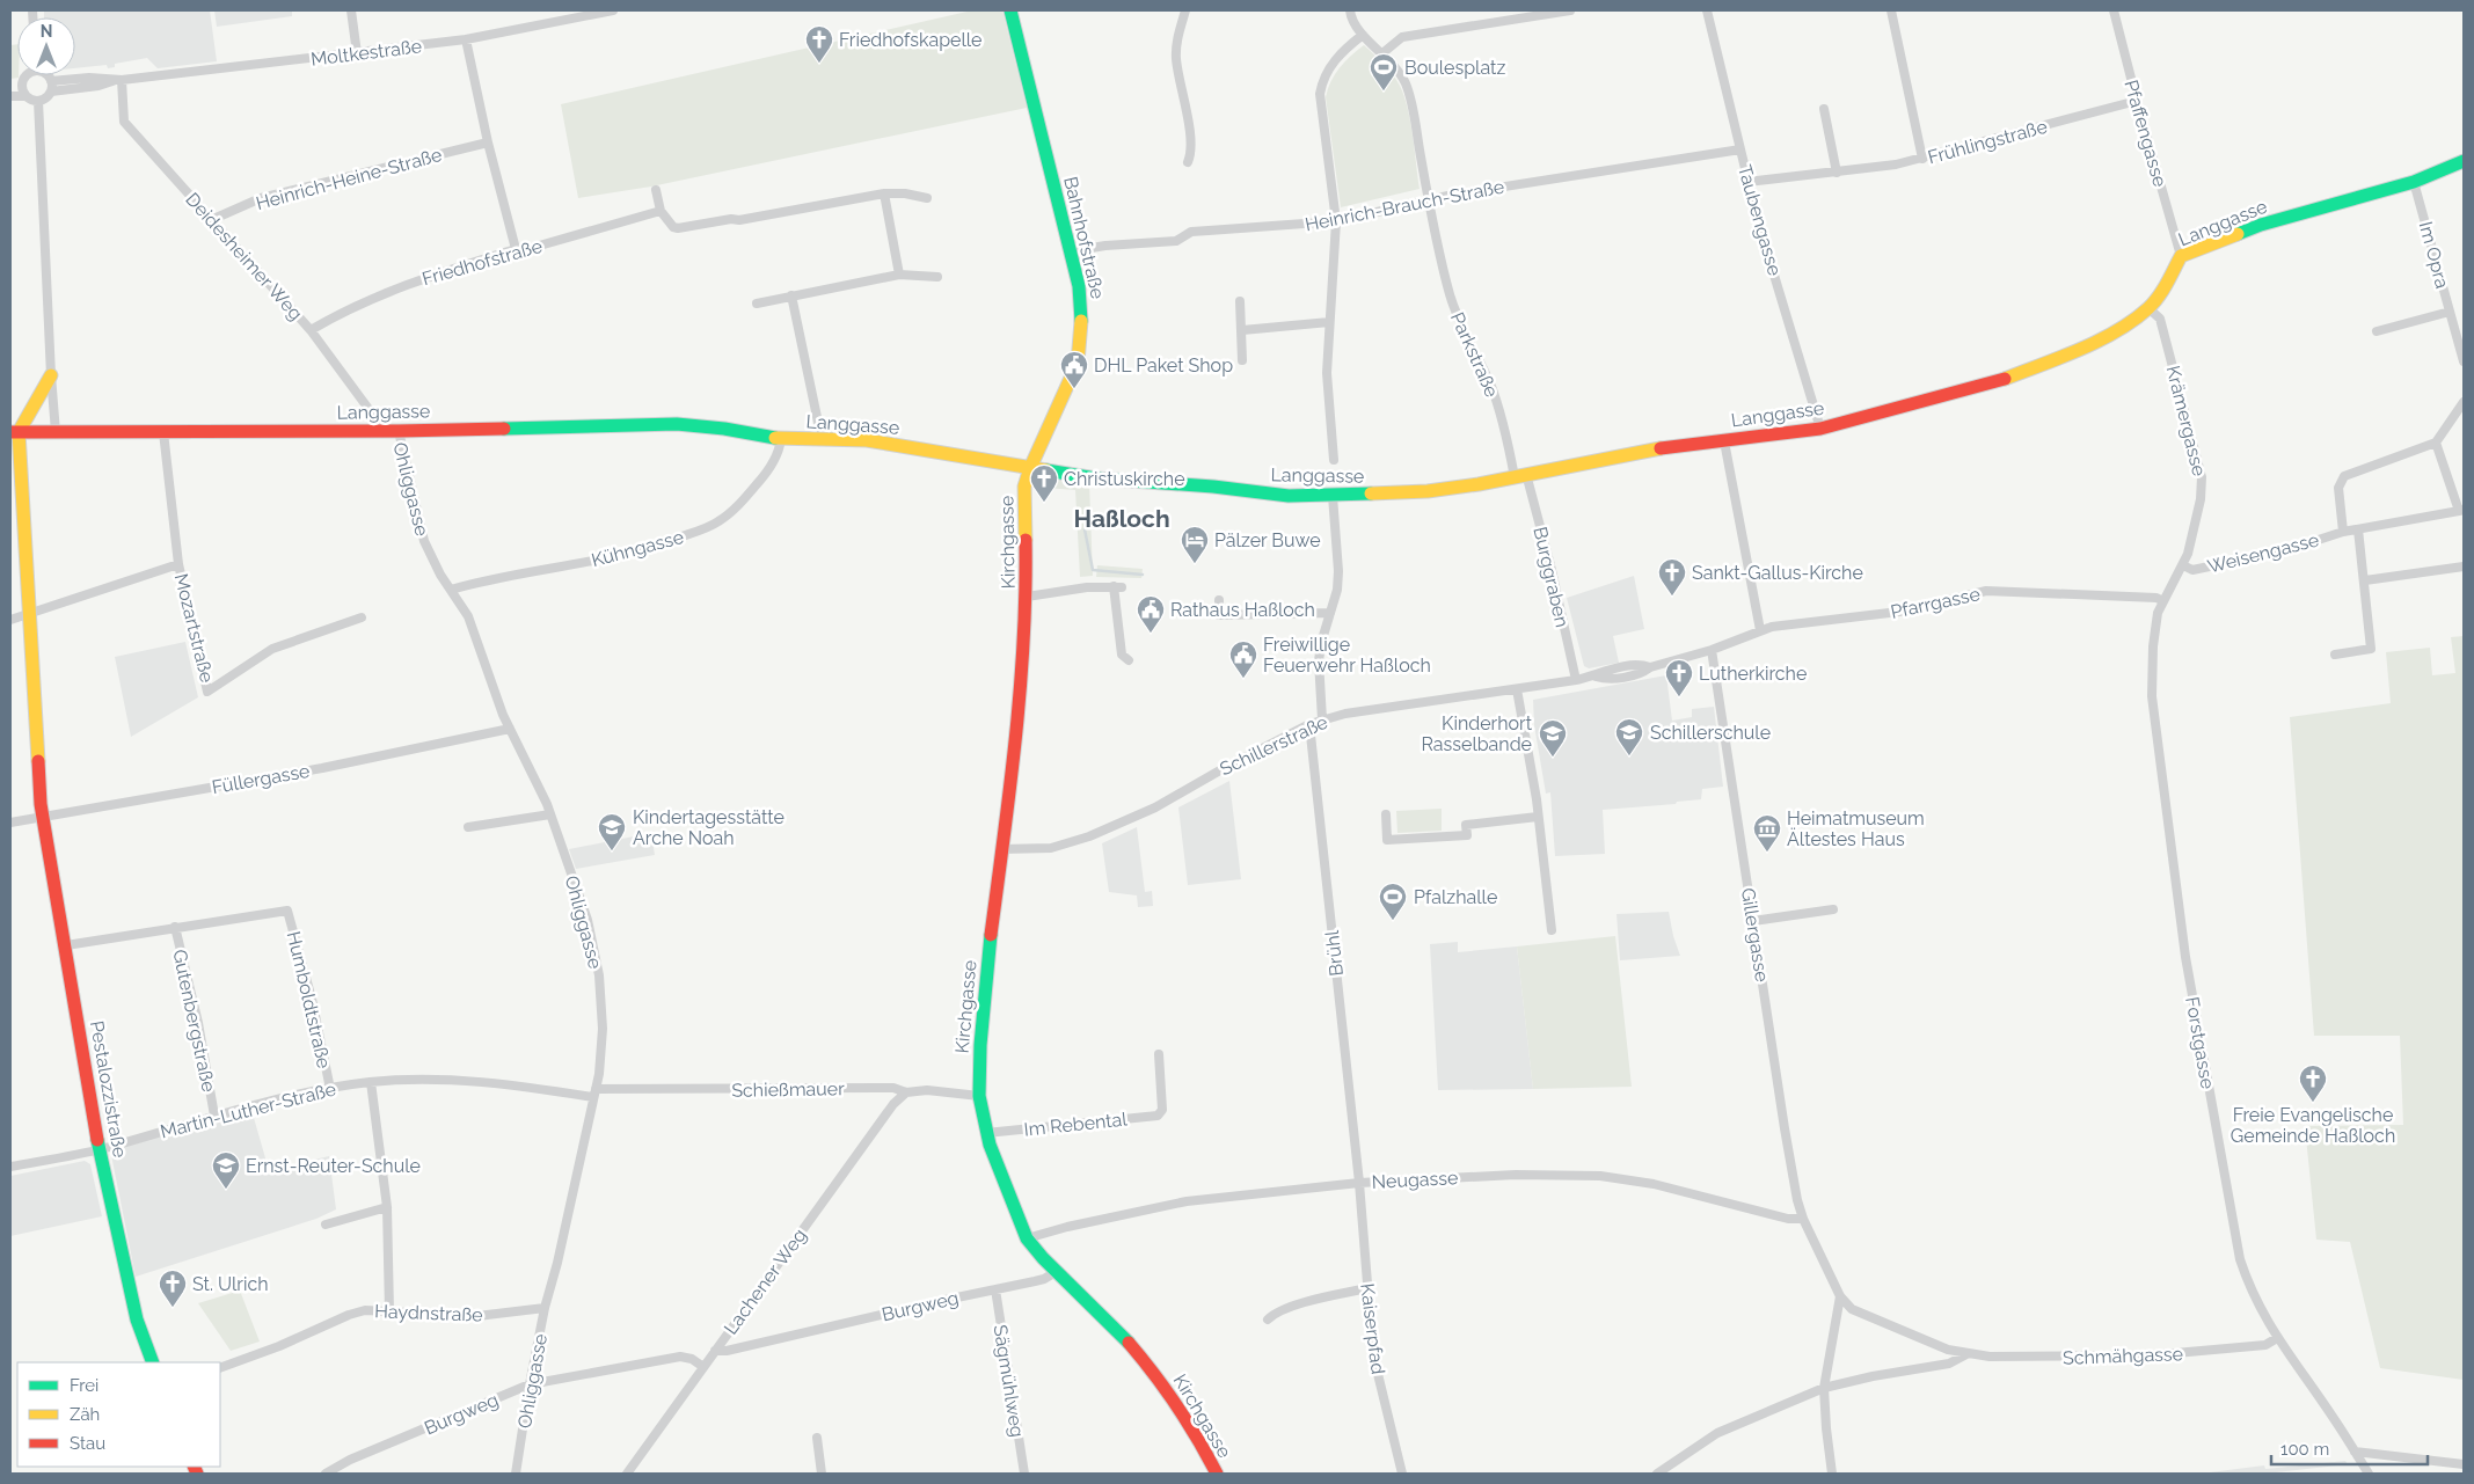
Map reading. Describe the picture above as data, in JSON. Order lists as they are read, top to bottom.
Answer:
{
  "streets": {
    "street": [
      "Moltkestraße",
      "Pfaffengasse",
      "Frühlingstraße",
      "Heinrich-Heine-Straße",
      "Heinrich-Brauch-Straße",
      "Taubengasse",
      "Langgasse",
      "Bahnhofstraße",
      "Im Opra",
      "Deidesheimer Weg",
      "Friedhofstraße",
      "Parkstraße",
      "Krämergasse",
      "Ohliggasse",
      "Kirchgasse",
      "Kühngasse",
      "Weisengasse",
      "Burggraben",
      "Pfarrgasse",
      "Mozartstraße",
      "Schillerstraße",
      "Füllergasse",
      "Gillergasse",
      "Brühl",
      "Humboldtstraße",
      "Gutenbergstraße",
      "Forstgasse",
      "Pestalozzistraße",
      "Schießmauer",
      "Martin-Luther-Straße",
      "Im Rebental",
      "Neugasse",
      "Lachener Weg",
      "Burgweg",
      "Haydnstraße",
      "Kaiserpfad",
      "Schmähgasse",
      "Sägmühlweg"
    ]
  },
  "crossings": [
    ["Moltkestraße", "Deidesheimer Weg"],
    ["Pfaffengasse", "Frühlingstraße"],
    ["Pfaffengasse", "Langgasse"],
    ["Frühlingstraße", "Taubengasse"],
    ["Heinrich-Heine-Straße", "Deidesheimer Weg"],
    ["Heinrich-Brauch-Straße", "Taubengasse"],
    ["Heinrich-Brauch-Straße", "Bahnhofstraße"],
    ["Heinrich-Brauch-Straße", "Parkstraße"],
    ["Taubengasse", "Langgasse"],
    ["Langgasse", "Bahnhofstraße"],
    ["Langgasse", "Im Opra"],
    ["Langgasse", "Deidesheimer Weg"],
    ["Langgasse", "Parkstraße"],
    ["Langgasse", "Krämergasse"],
    ["Langgasse", "Ohliggasse"],
    ["Langgasse", "Kirchgasse"],
    ["Langgasse", "Kühngasse"],
    ["Langgasse", "Burggraben"],
    ["Langgasse", "Mozartstraße"],
    ["Langgasse", "Pestalozzistraße"],
    ["Bahnhofstraße", "Kirchgasse"],
    ["Deidesheimer Weg", "Friedhofstraße"],
    ["Parkstraße", "Burggraben"],
    ["Krämergasse", "Weisengasse"],
    ["Krämergasse", "Pfarrgasse"],
    ["Krämergasse", "Forstgasse"],
    ["Ohliggasse", "Kühngasse"],
    ["Ohliggasse", "Füllergasse"],
    ["Ohliggasse", "Schießmauer"],
    ["Ohliggasse", "Martin-Luther-Straße"],
    ["Ohliggasse", "Burgweg"],
    ["Ohliggasse", "Haydnstraße"],
    ["Kirchgasse", "Schillerstraße"],
    ["Kirchgasse", "Schießmauer"],
    ["Kirchgasse", "Im Rebental"],
    ["Kirchgasse", "Neugasse"],
    ["Kirchgasse", "Burgweg"],
    ["Burggraben", "Schillerstraße"],
    ["Pfarrgasse", "Schillerstraße"],
    ["Pfarrgasse", "Gillergasse"],
    ["Pfarrgasse", "Forstgasse"],
    ["Schillerstraße", "Gillergasse"],
    ["Schillerstraße", "Brühl"],
    ["Füllergasse", "Pestalozzistraße"],
    ["Gillergasse", "Neugasse"],
    ["Gillergasse", "Schmähgasse"],
    ["Brühl", "Neugasse"],
    ["Brühl", "Kaiserpfad"],
    ["Humboldtstraße", "Gutenbergstraße"],
    ["Humboldtstraße", "Martin-Luther-Straße"],
    ["Gutenbergstraße", "Martin-Luther-Straße"],
    ["Forstgasse", "Schmähgasse"],
    ["Pestalozzistraße", "Martin-Luther-Straße"],
    ["Schießmauer", "Martin-Luther-Straße"],
    ["Schießmauer", "Lachener Weg"],
    ["Neugasse", "Kaiserpfad"],
    ["Neugasse", "Schmähgasse"],
    ["Lachener Weg", "Burgweg"],
    ["Burgweg", "Sägmühlweg"]
  ],
  "districts": ["Haßloch"],
  "places": {
    "church": [
      "Friedhofskapelle",
      "Christuskirche",
      "Sankt-Gallus-Kirche",
      "Lutherkirche",
      "Freie Evangelische Gemeinde Haßloch",
      "St. Ulrich"
    ],
    "sports": ["Boulesplatz", "Pfalzhalle"],
    "public building": ["DHL Paket Shop", "Rathaus Haßloch", "Freiwillige Feuerwehr Haßloch"],
    "hotel": ["Pälzer Buwe"],
    "school or university": [
      "Schillerschule",
      "Kinderhort Rasselbande",
      "Kindertagesstätte Arche Noah",
      "Ernst-Reuter-Schule"
    ],
    "museum": ["Heimatmuseum Ältestes Haus"]
  },
  "legend": ["Frei", "Zäh", "Stau"],
  "scale_bar": "100 m",
  "north": "top"
}
